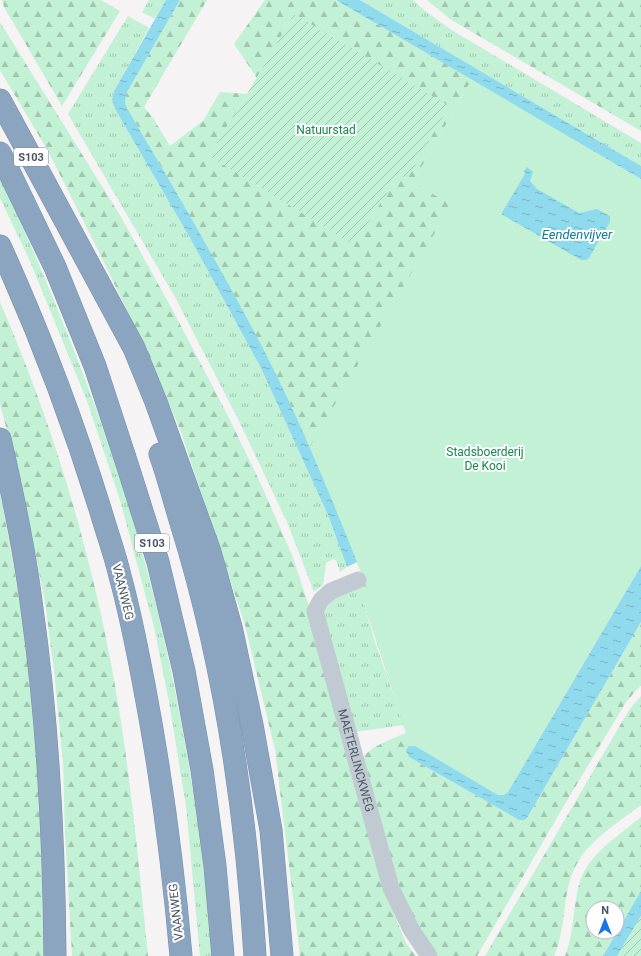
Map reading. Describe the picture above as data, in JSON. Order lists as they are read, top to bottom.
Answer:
{
  "streets": {
    "highway": ["S103", "VAANWEG"],
    "street": ["MAETERLINCKWEG"]
  },
  "water": ["Eendenvijver"],
  "parks": ["Natuurstad", "Stadsboerderij De Kooi"],
  "north": "top"
}
